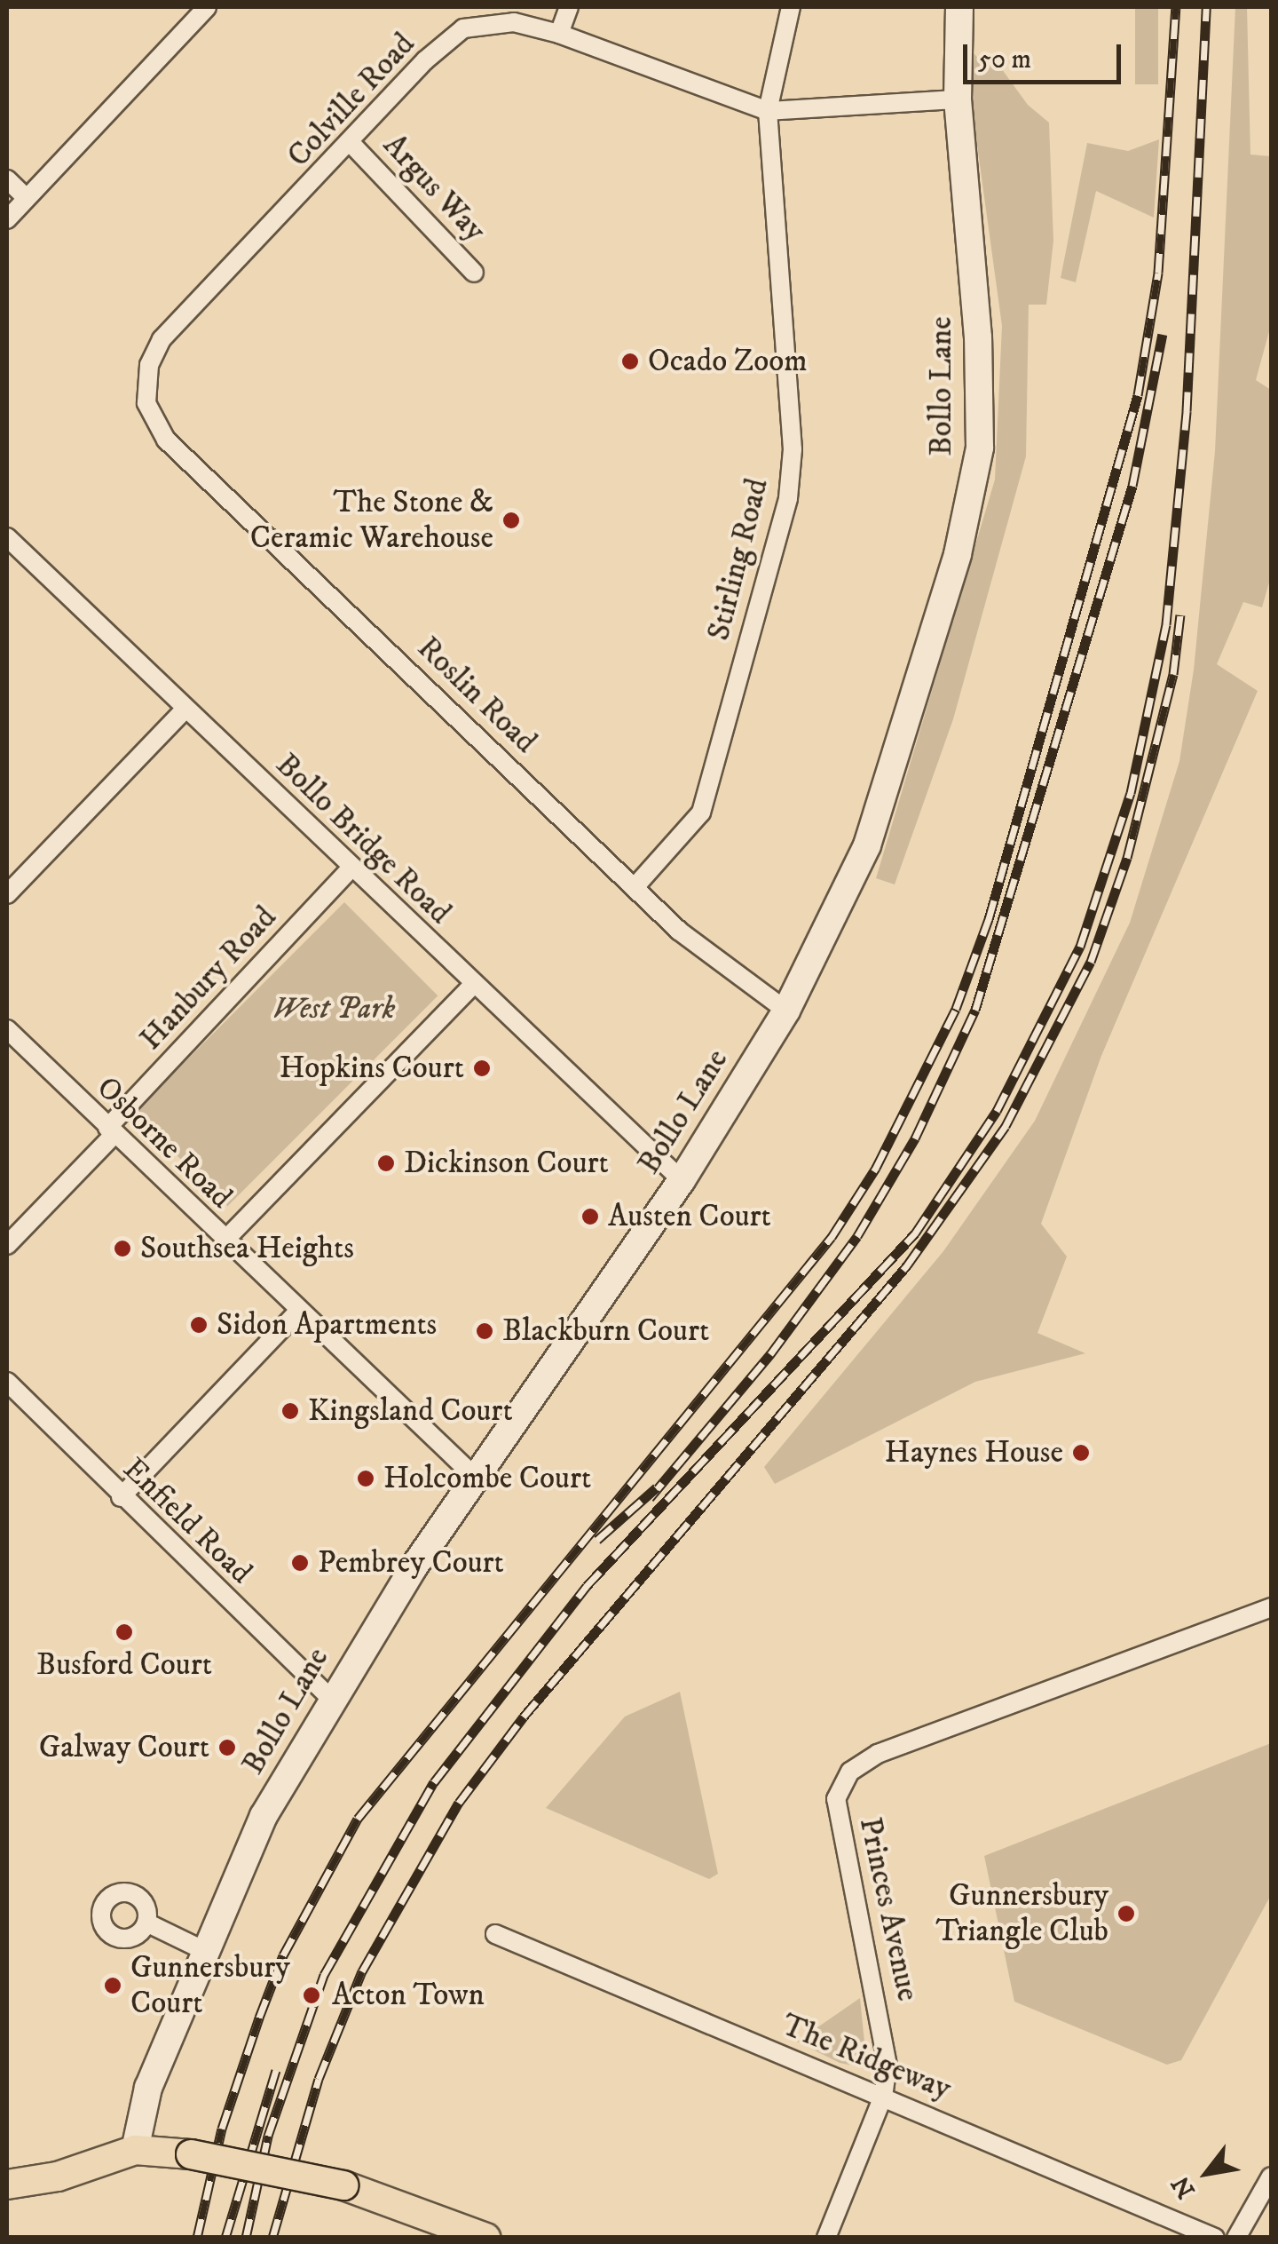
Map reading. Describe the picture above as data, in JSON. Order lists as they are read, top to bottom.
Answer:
{
  "streets": {
    "street": [
      "Colville Road",
      "Argus Way",
      "Bollo Lane",
      "Stirling Road",
      "Roslin Road",
      "Bollo Bridge Road",
      "Hanbury Road",
      "Osborne Road",
      "Enfield Road",
      "Princes Avenue",
      "The Ridgeway"
    ]
  },
  "crossings": [
    ["Colville Road", "Argus Way"],
    ["Colville Road", "Bollo Lane"],
    ["Colville Road", "Stirling Road"],
    ["Colville Road", "Roslin Road"],
    ["Bollo Lane", "Roslin Road"],
    ["Bollo Lane", "Bollo Bridge Road"],
    ["Bollo Lane", "Osborne Road"],
    ["Bollo Lane", "Enfield Road"],
    ["Stirling Road", "Roslin Road"],
    ["Bollo Bridge Road", "Hanbury Road"],
    ["Hanbury Road", "Osborne Road"],
    ["Princes Avenue", "The Ridgeway"]
  ],
  "parks": ["West Park"],
  "places": [
    "Ocado Zoom",
    "The Stone & Ceramic Warehouse",
    "Hopkins Court",
    "Dickinson Court",
    "Austen Court",
    "Southsea Heights",
    "Sidon Apartments",
    "Blackburn Court",
    "Kingsland Court",
    "Haynes House",
    "Holcombe Court",
    "Pembrey Court",
    "Busford Court",
    "Galway Court",
    "Gunnersbury Triangle Club",
    "Gunnersbury Court",
    "Acton Town"
  ],
  "scale_bar": "50 m",
  "north": "bottom left"
}
